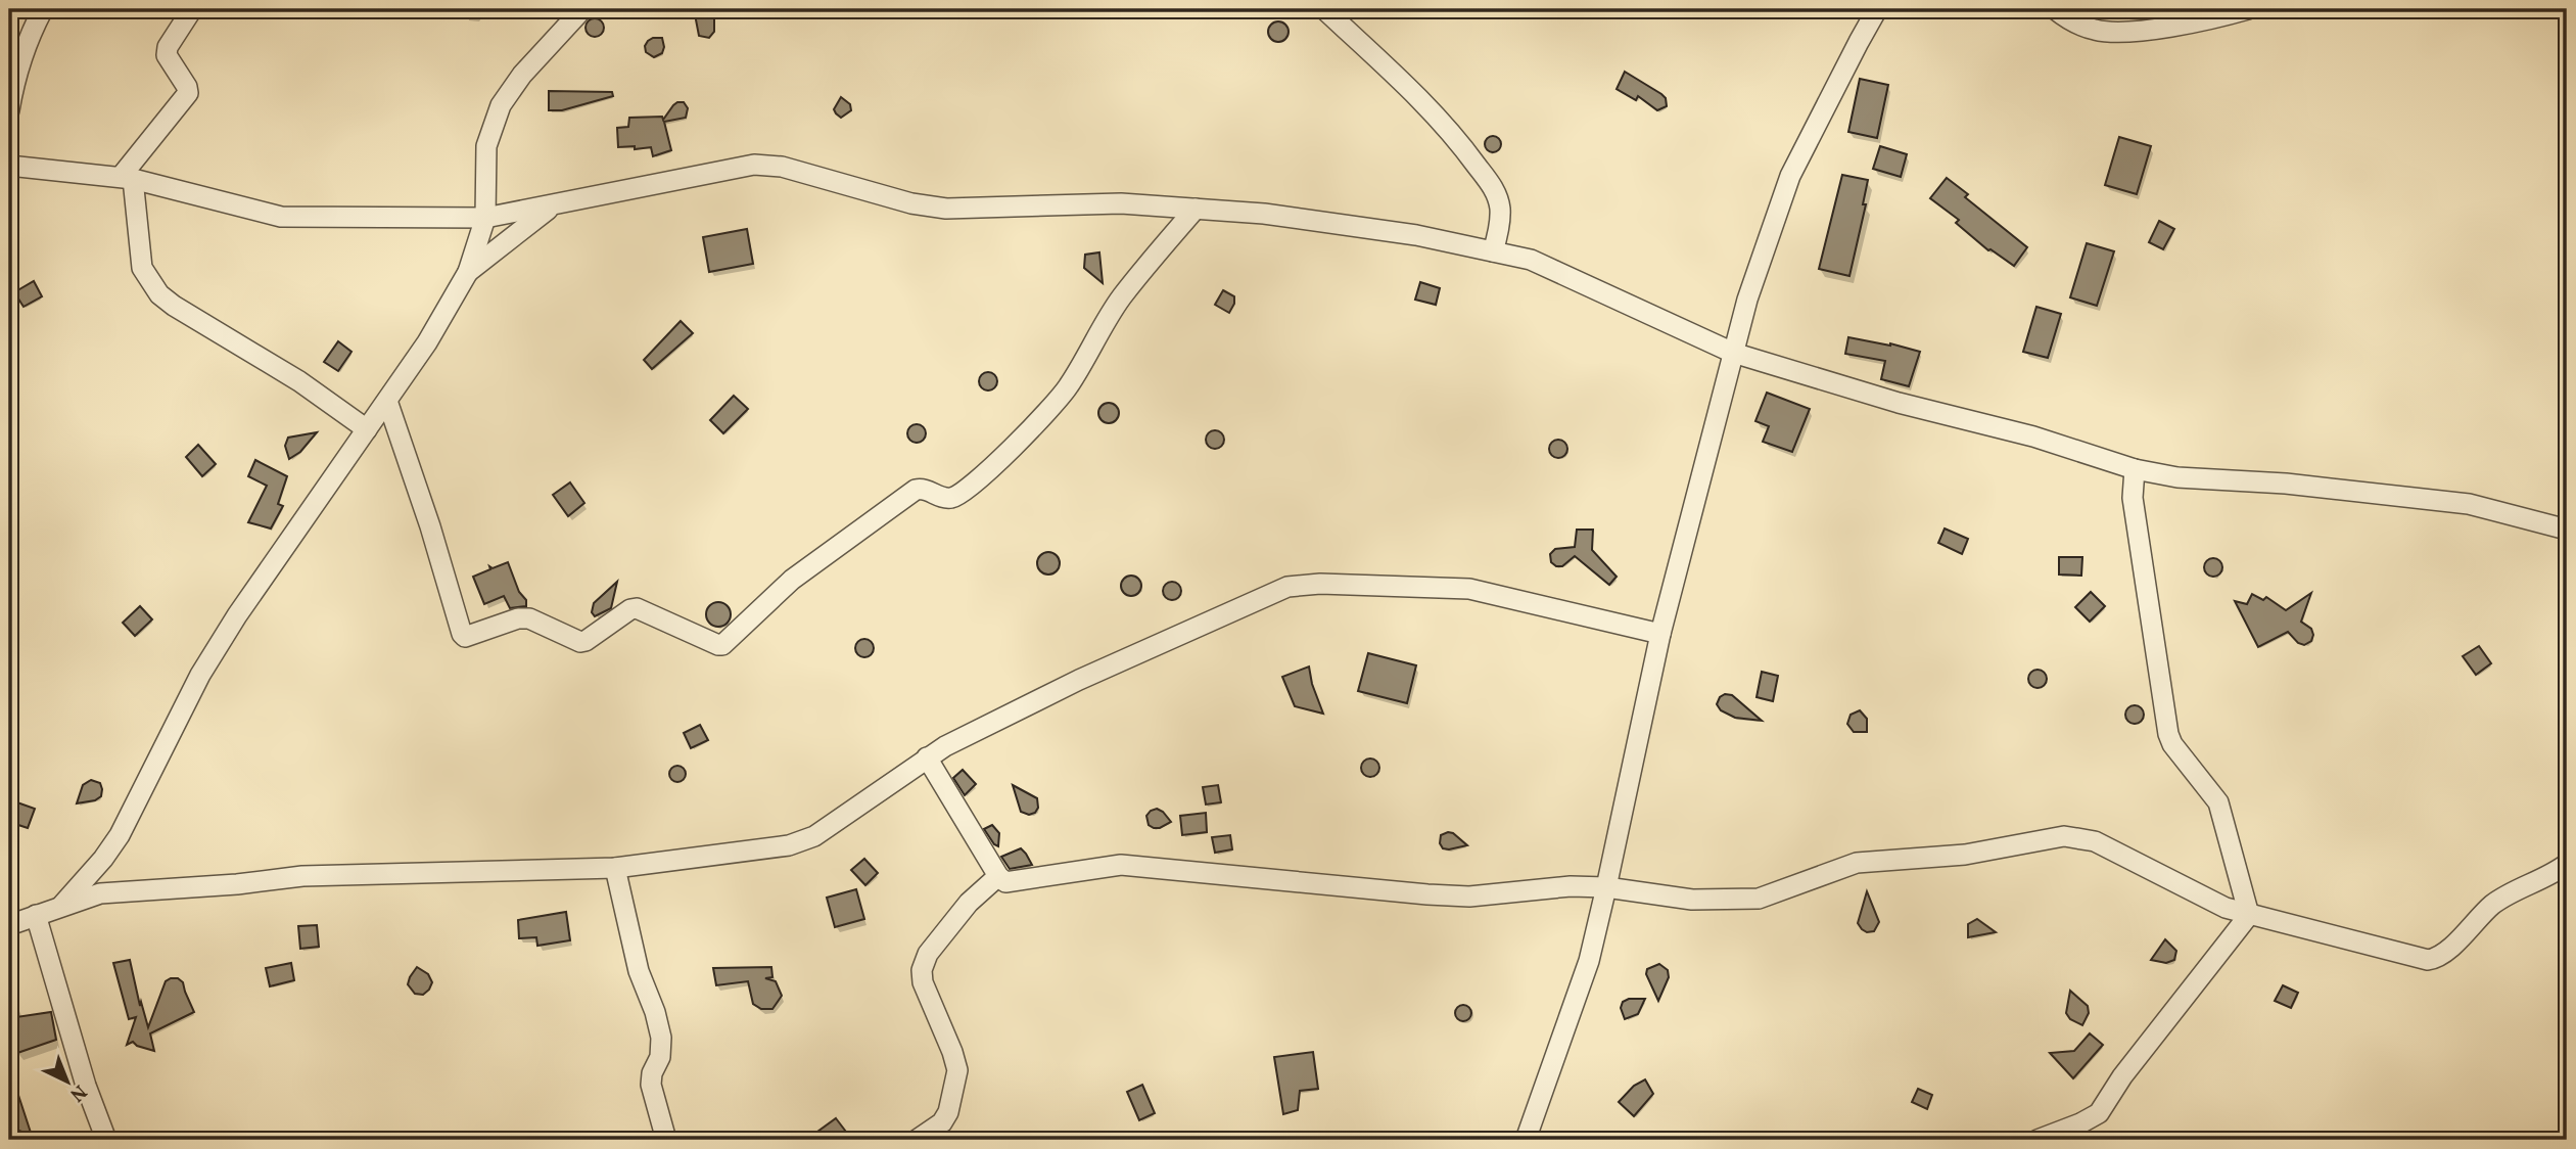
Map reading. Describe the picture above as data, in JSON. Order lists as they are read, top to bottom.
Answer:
{
  "north": "bottom right"
}
